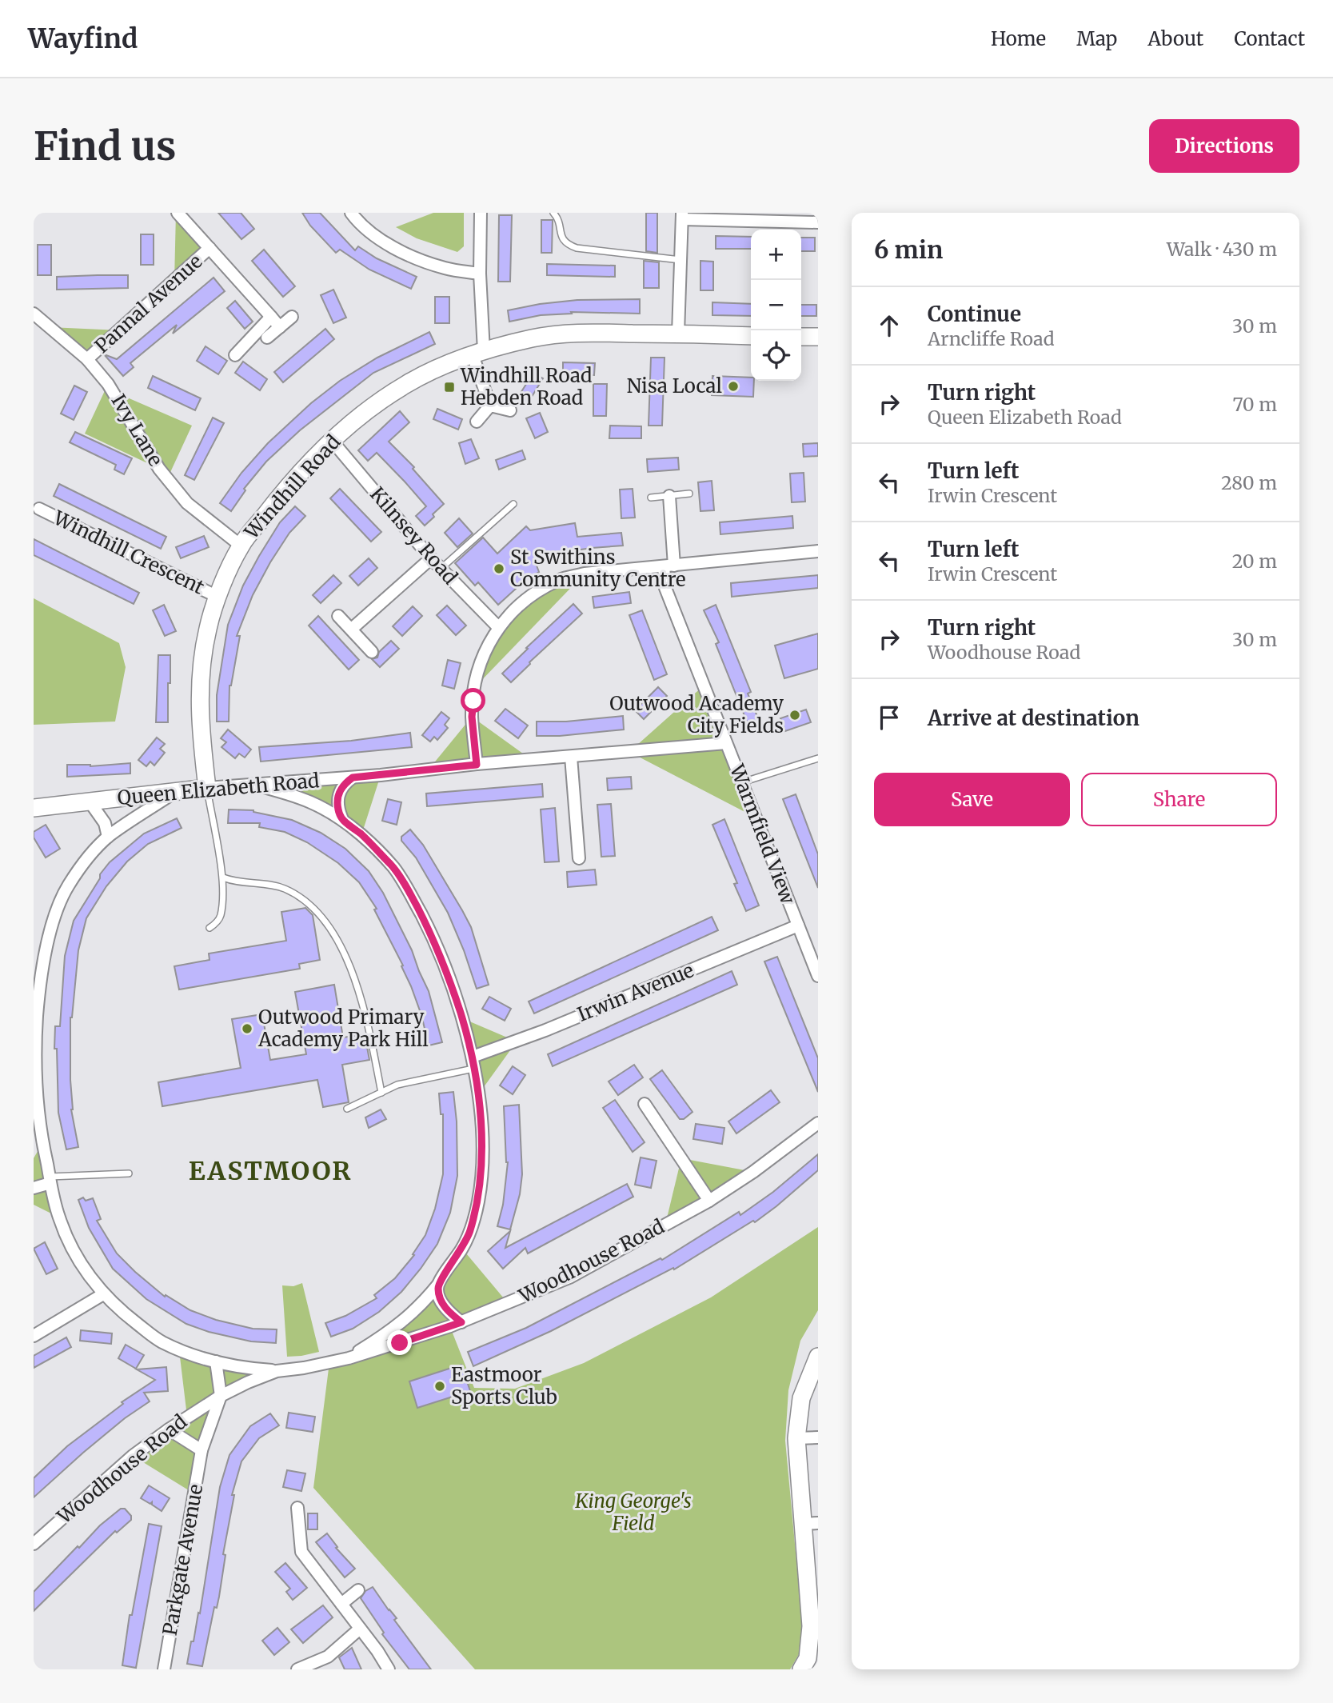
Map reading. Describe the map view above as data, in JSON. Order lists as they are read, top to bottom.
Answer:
{
  "streets": {
    "street": [
      "Pannal Avenue",
      "Ivy Lane",
      "Windhill Road",
      "Kilnsey Road",
      "Windhill Crescent",
      "Queen Elizabeth Road",
      "Warmfield View",
      "Irwin Avenue",
      "Woodhouse Road",
      "Parkgate Avenue"
    ]
  },
  "crossings": [
    ["Pannal Avenue", "Ivy Lane"],
    ["Ivy Lane", "Windhill Road"],
    ["Windhill Road", "Kilnsey Road"],
    ["Windhill Road", "Windhill Crescent"],
    ["Windhill Road", "Queen Elizabeth Road"],
    ["Queen Elizabeth Road", "Warmfield View"],
    ["Warmfield View", "Irwin Avenue"],
    ["Woodhouse Road", "Parkgate Avenue"]
  ],
  "districts": ["EASTMOOR"],
  "parks": ["King George's Field"],
  "places": {
    "other": [
      "Nisa Local",
      "St Swithins Community Centre",
      "Outwood Academy City Fields",
      "Outwood Primary Academy Park Hill",
      "Eastmoor Sports Club"
    ],
    "transit": ["Windhill Road Hebden Road"]
  },
  "page": {
    "header": "Wayfind",
    "nav": [
      "Home",
      "Map",
      "About",
      "Contact"
    ],
    "buttons": [
      "Directions",
      ["Save", "Share"]
    ],
    "title": "Find us",
    "heading": ["6 min", "Walk · 430 m"],
    "map_buttons": ["+", "−"],
    "list": [
      ["Continue", "Arncliffe Road", "30 m"],
      ["Turn right", "Queen Elizabeth Road", "70 m"],
      ["Turn left", "Irwin Crescent", "280 m"],
      ["Turn left", "Irwin Crescent", "20 m"],
      ["Turn right", "Woodhouse Road", "30 m"],
      "Arrive at destination"
    ]
  }
}
